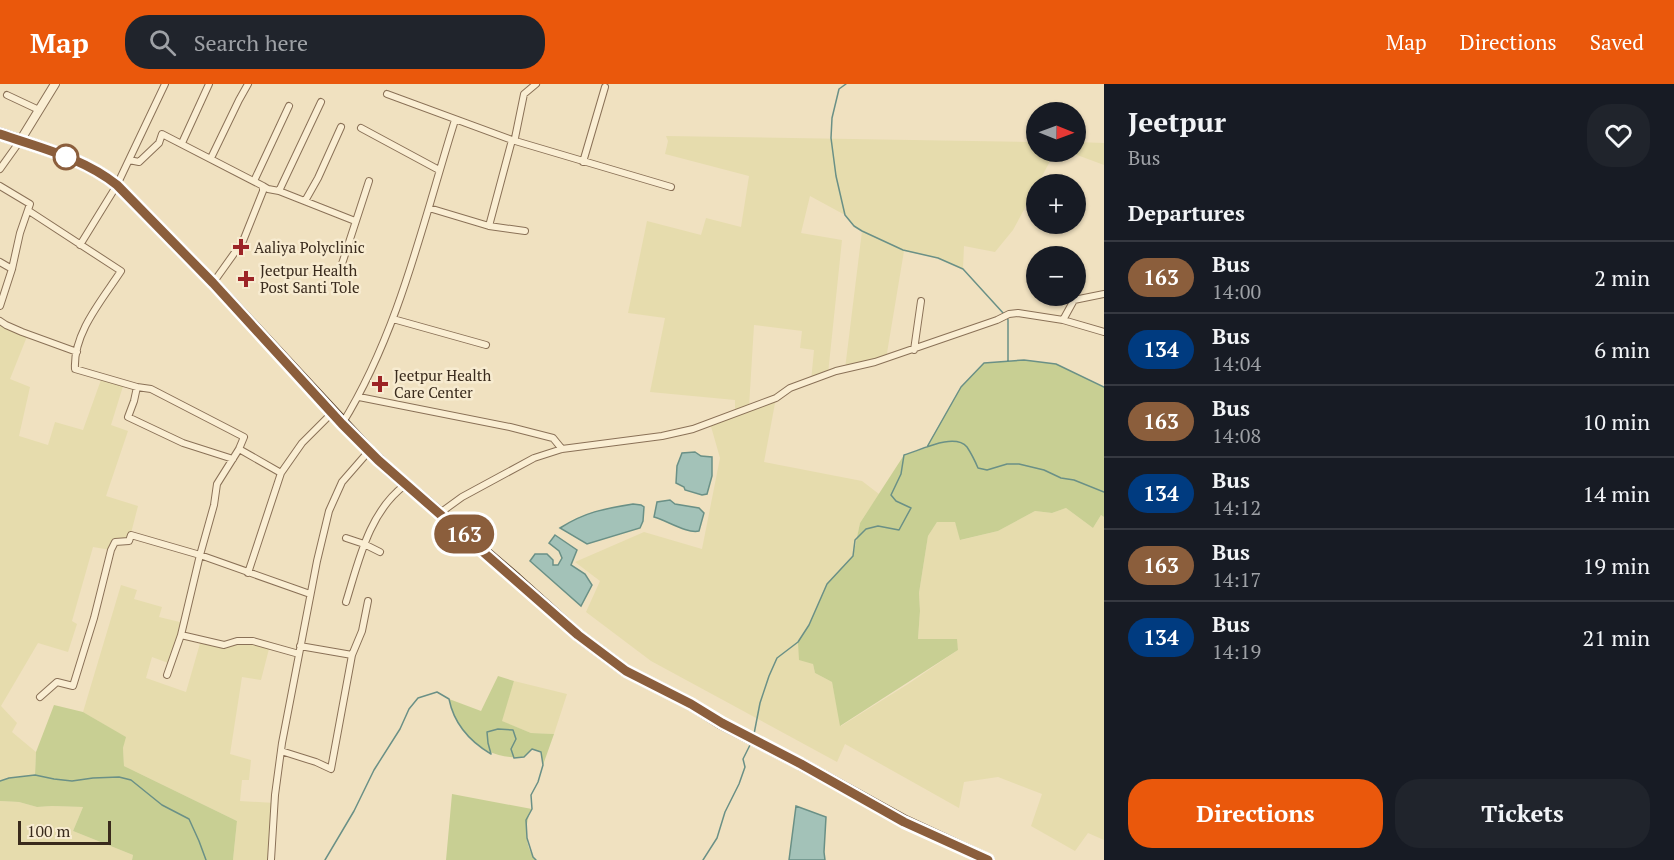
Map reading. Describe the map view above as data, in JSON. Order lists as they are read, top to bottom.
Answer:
{
  "places": {
    "health": ["Aaliya Polyclinic", "Jeetpur Health Post Santi Tole", "Jeetpur Health Care Center"]
  },
  "lines": ["bus line 163"],
  "scale_bar": "100 m",
  "north": "right",
  "page": {
    "header": "Map",
    "search": "Search here",
    "nav": ["Map", "Directions", "Saved"],
    "on_map": "163",
    "heading": [
      ["Jeetpur", "Bus"],
      "Departures"
    ],
    "map_buttons": ["+", "−"],
    "list": [
      {
        "mark": "163",
        "name": "Bus",
        "note": "14:00",
        "value": "2 min"
      },
      {
        "mark": "134",
        "name": "Bus",
        "note": "14:04",
        "value": "6 min"
      },
      {
        "mark": "163",
        "name": "Bus",
        "note": "14:08",
        "value": "10 min"
      },
      {
        "mark": "134",
        "name": "Bus",
        "note": "14:12",
        "value": "14 min"
      },
      {
        "mark": "163",
        "name": "Bus",
        "note": "14:17",
        "value": "19 min"
      },
      {
        "mark": "134",
        "name": "Bus",
        "note": "14:19",
        "value": "21 min"
      }
    ],
    "buttons": ["Directions", "Tickets"],
    "scale": "100 m"
  }
}
